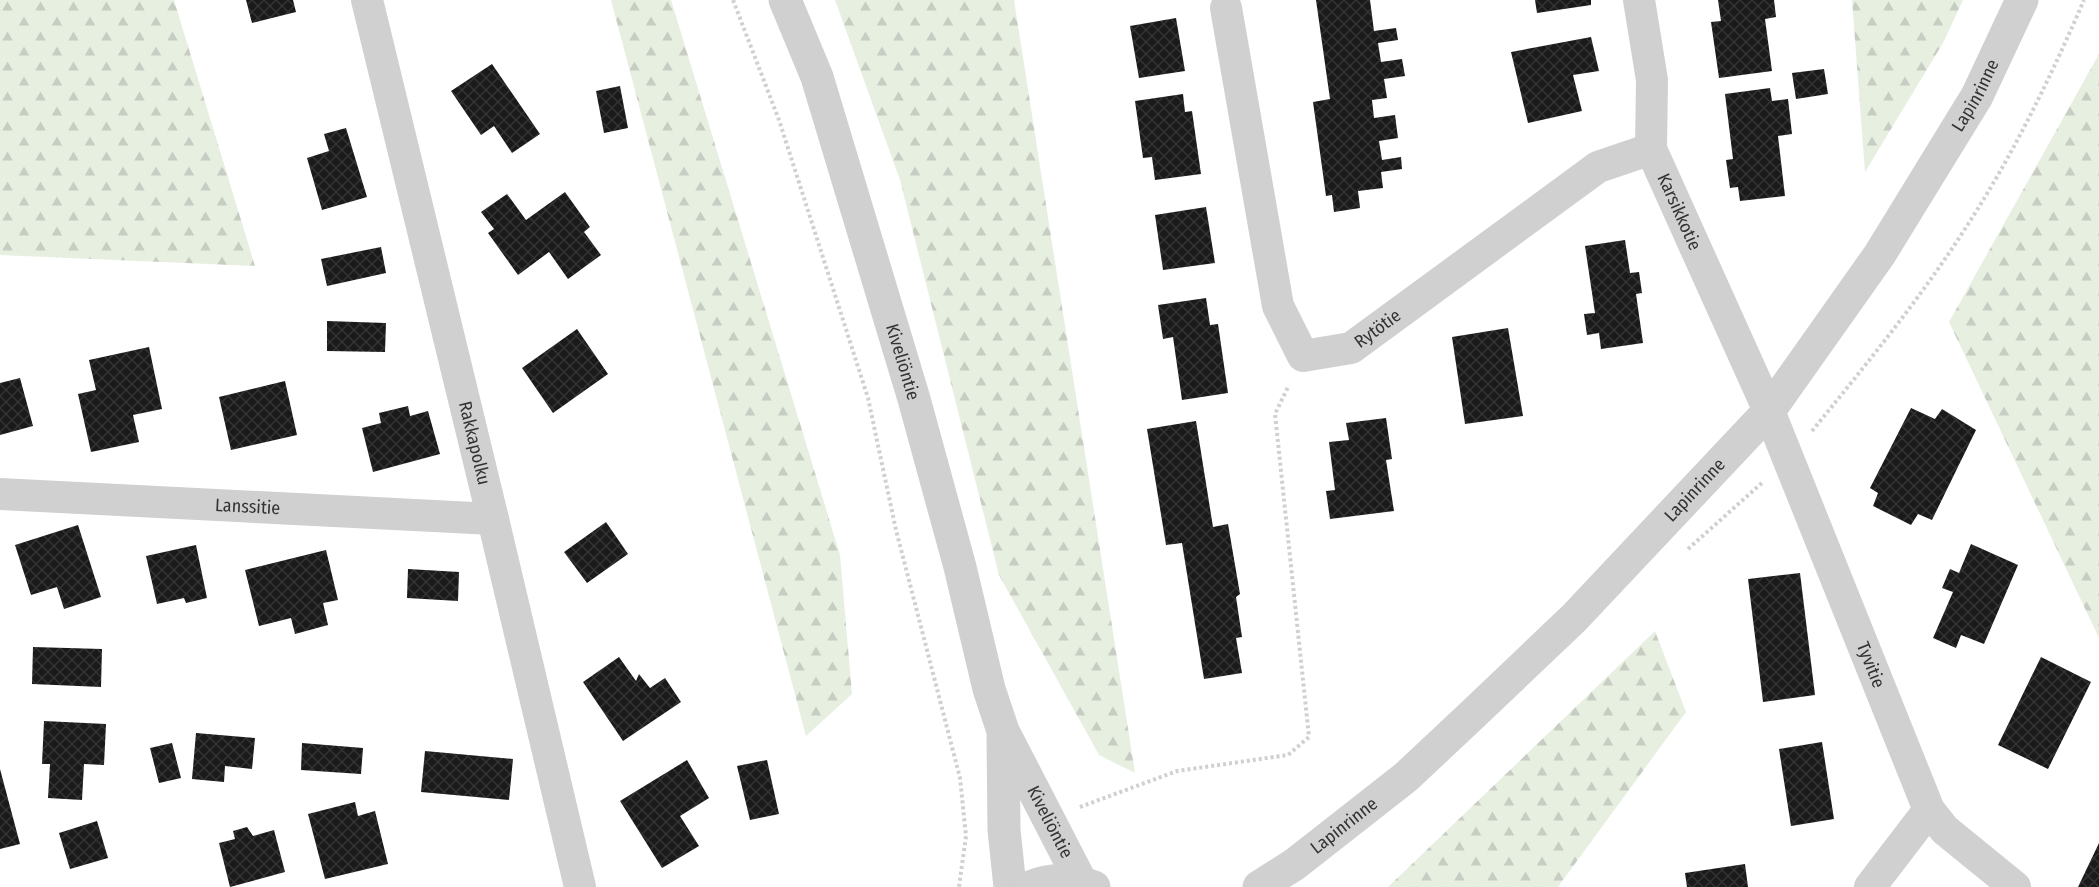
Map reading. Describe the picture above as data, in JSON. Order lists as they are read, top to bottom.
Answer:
{
  "streets": {
    "street": [
      "Lapinrinne",
      "Karsikkotie",
      "Rytötie",
      "Kiveliöntie",
      "Rakkapolku",
      "Lanssitie",
      "Tyvitie"
    ]
  },
  "crossings": [
    ["Lapinrinne", "Karsikkotie"],
    ["Lapinrinne", "Tyvitie"],
    ["Karsikkotie", "Rytötie"],
    ["Karsikkotie", "Tyvitie"],
    ["Rakkapolku", "Lanssitie"]
  ]
}
